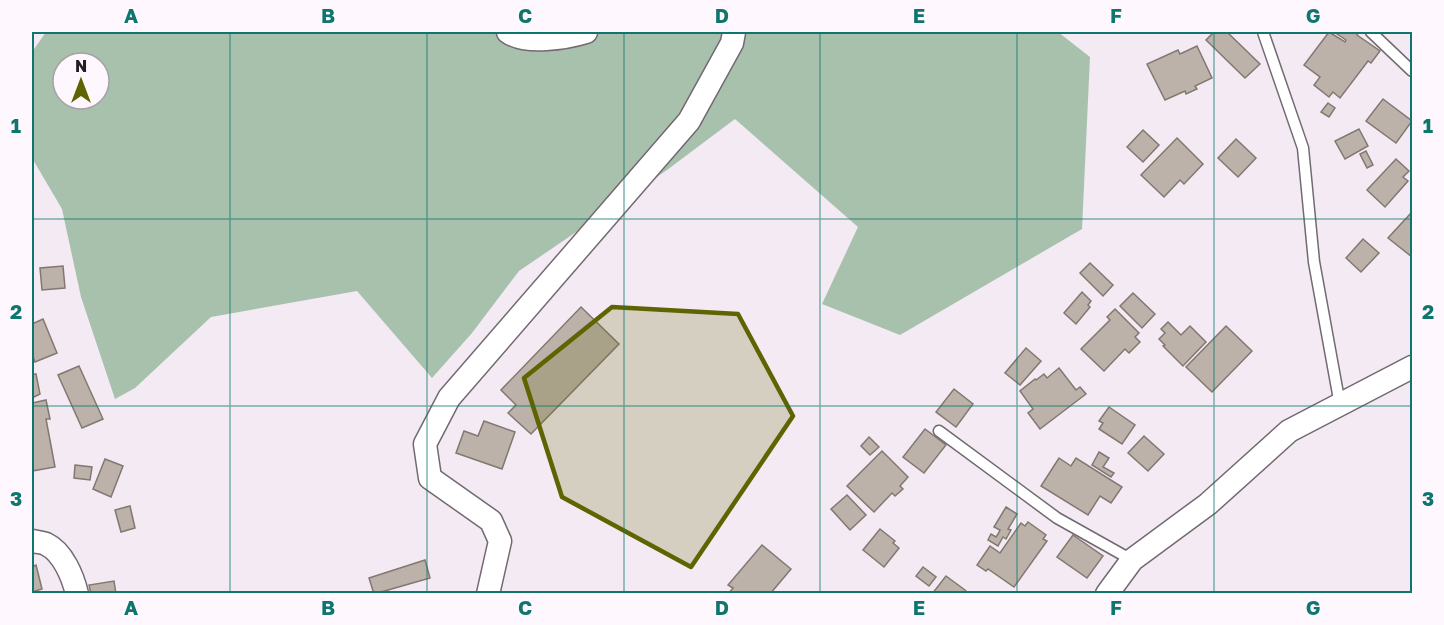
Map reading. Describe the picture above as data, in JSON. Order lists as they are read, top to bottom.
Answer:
{
  "north": "top",
  "grid": {
    "columns": [
      "A",
      "B",
      "C",
      "D",
      "E",
      "F",
      "G"
    ],
    "rows": ["1", "2", "3"]
  }
}
